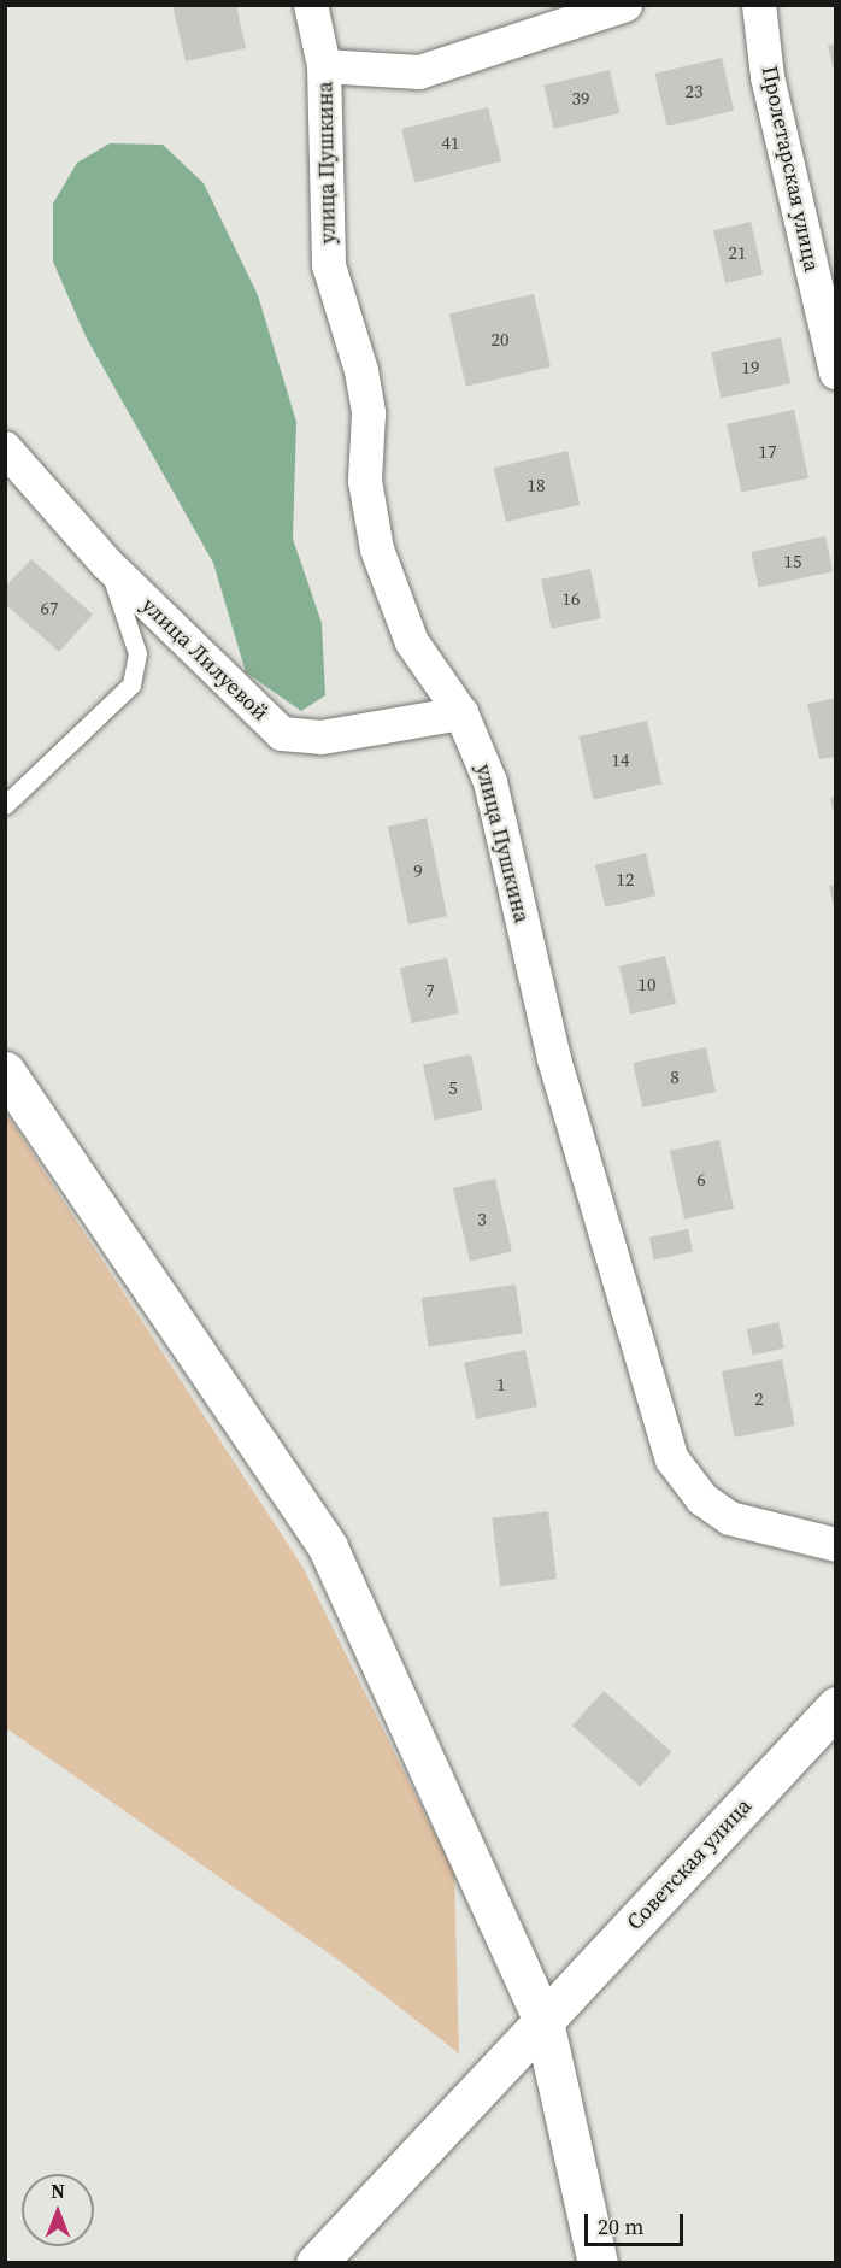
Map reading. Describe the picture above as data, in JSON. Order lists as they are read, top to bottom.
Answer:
{
  "streets": {
    "main road": ["Советская улица"],
    "street": ["улица Пушкина", "Пролетарская улица", "улица Лилуевой"]
  },
  "crossings": [
    ["улица Пушкина", "улица Лилуевой"]
  ],
  "house_numbers": [
    "23",
    "39",
    "41",
    "21",
    "20",
    "19",
    "17",
    "18",
    "15",
    "16",
    "67",
    "14",
    "9",
    "12",
    "10",
    "7",
    "8",
    "5",
    "6",
    "3",
    "1",
    "2"
  ],
  "scale_bar": "20 m",
  "north": "top"
}
